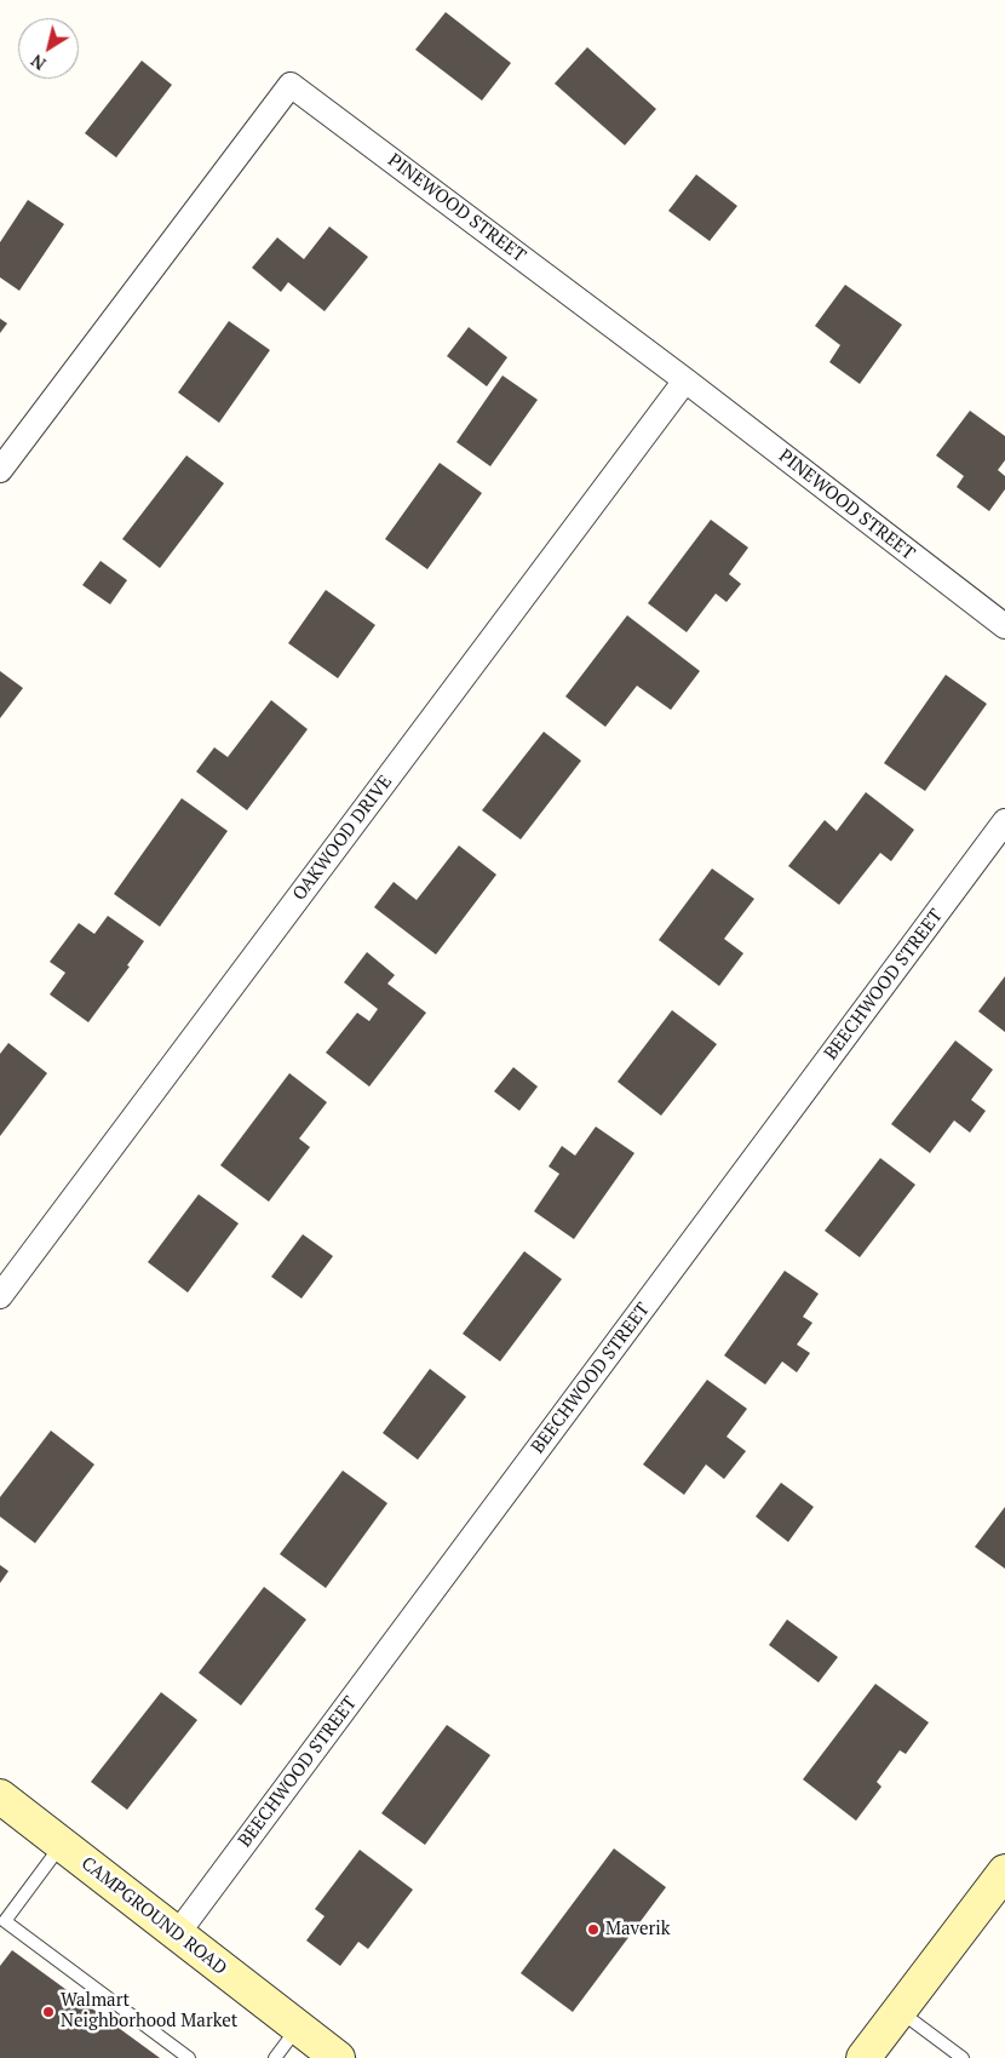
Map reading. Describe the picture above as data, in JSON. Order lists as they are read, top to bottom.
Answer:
{
  "streets": {
    "street": [
      "PINEWOOD STREET",
      "OAKWOOD DRIVE",
      "BEECHWOOD STREET",
      "CAMPGROUND ROAD"
    ]
  },
  "crossings": [
    ["PINEWOOD STREET", "OAKWOOD DRIVE"],
    ["BEECHWOOD STREET", "CAMPGROUND ROAD"]
  ],
  "places": ["Maverik", "Walmart Neighborhood Market"],
  "north": "bottom left"
}
